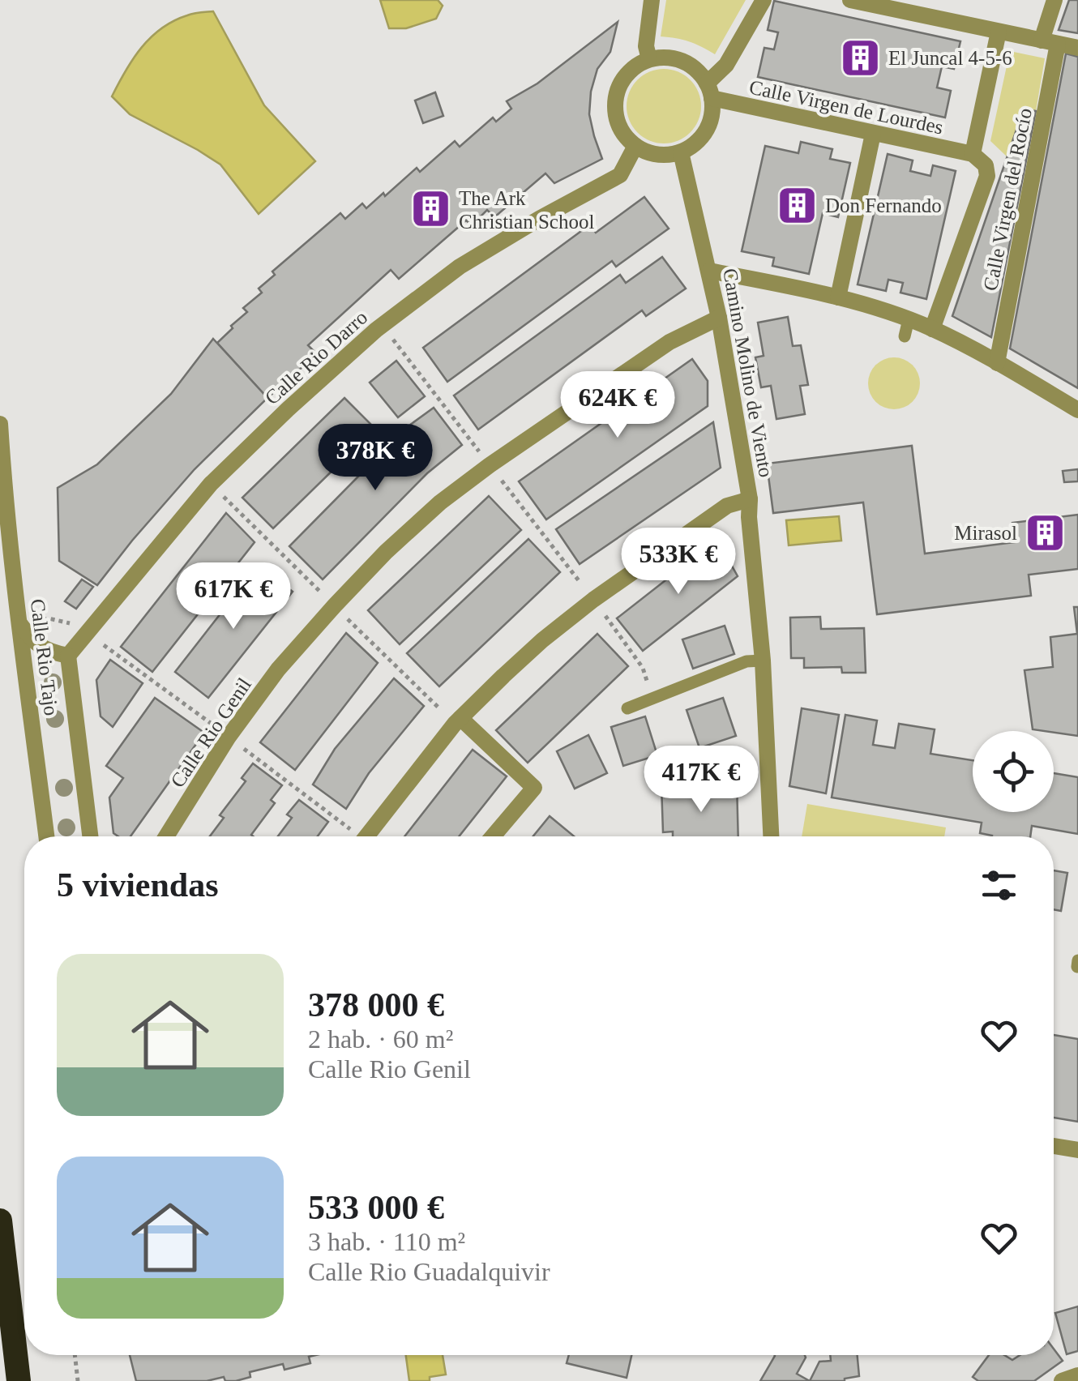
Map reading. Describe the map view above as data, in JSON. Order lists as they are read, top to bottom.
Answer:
{
  "streets": {
    "street": [
      "Calle Virgen de Lourdes",
      "Calle Virgen del Rocío",
      "Calle Rio Darro",
      "Camino Molino de Viento",
      "Calle Rio Tajo",
      "Calle Rio Genil"
    ]
  },
  "crossings": [
    ["Calle Virgen de Lourdes", "Calle Rio Darro"],
    ["Calle Virgen de Lourdes", "Camino Molino de Viento"],
    ["Calle Rio Darro", "Camino Molino de Viento"],
    ["Camino Molino de Viento", "Calle Rio Genil"]
  ],
  "places": {
    "building": [
      "El Juncal 4-5-6",
      "Don Fernando",
      "The Ark Christian School",
      "Mirasol"
    ]
  },
  "page": {
    "price": [
      "624K €",
      "378K €",
      "533K €",
      "617K €",
      "417K €"
    ],
    "heading": "5 viviendas",
    "list": [
      {
        "name": "378 000 €",
        "note": "2 hab. · 60 m² · Calle Rio Genil"
      },
      {
        "name": "533 000 €",
        "note": "3 hab. · 110 m² · Calle Rio Guadalquivir"
      }
    ]
  }
}
